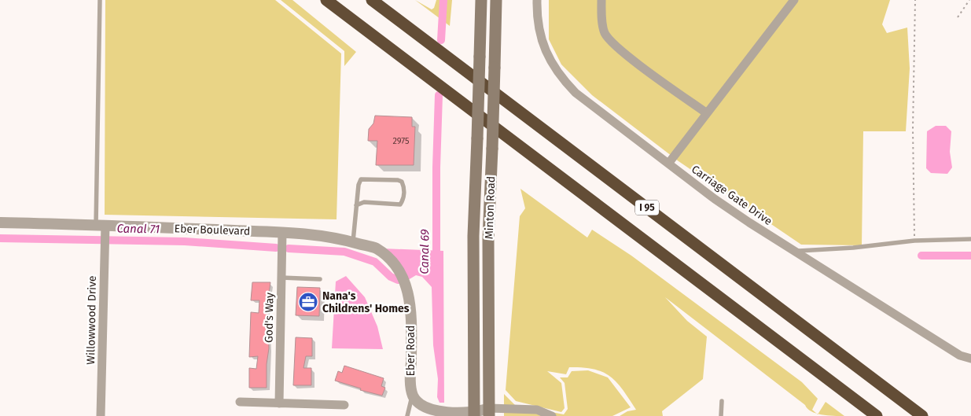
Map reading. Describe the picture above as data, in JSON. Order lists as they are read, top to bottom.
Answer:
{
  "streets": {
    "highway": ["I 95"],
    "main road": ["Minton Road"],
    "street": [
      "Carriage Gate Drive",
      "Eber Boulevard",
      "God's Way",
      "Willowwood Drive",
      "Eber Road"
    ]
  },
  "crossings": [
    ["Eber Boulevard", "God's Way"],
    ["Eber Boulevard", "Willowwood Drive"],
    ["Eber Boulevard", "Eber Road"]
  ],
  "water": ["Canal 71", "Canal 69"],
  "places": {
    "office": ["Nana's Childrens' Homes"]
  },
  "house_numbers": ["2975"]
}
